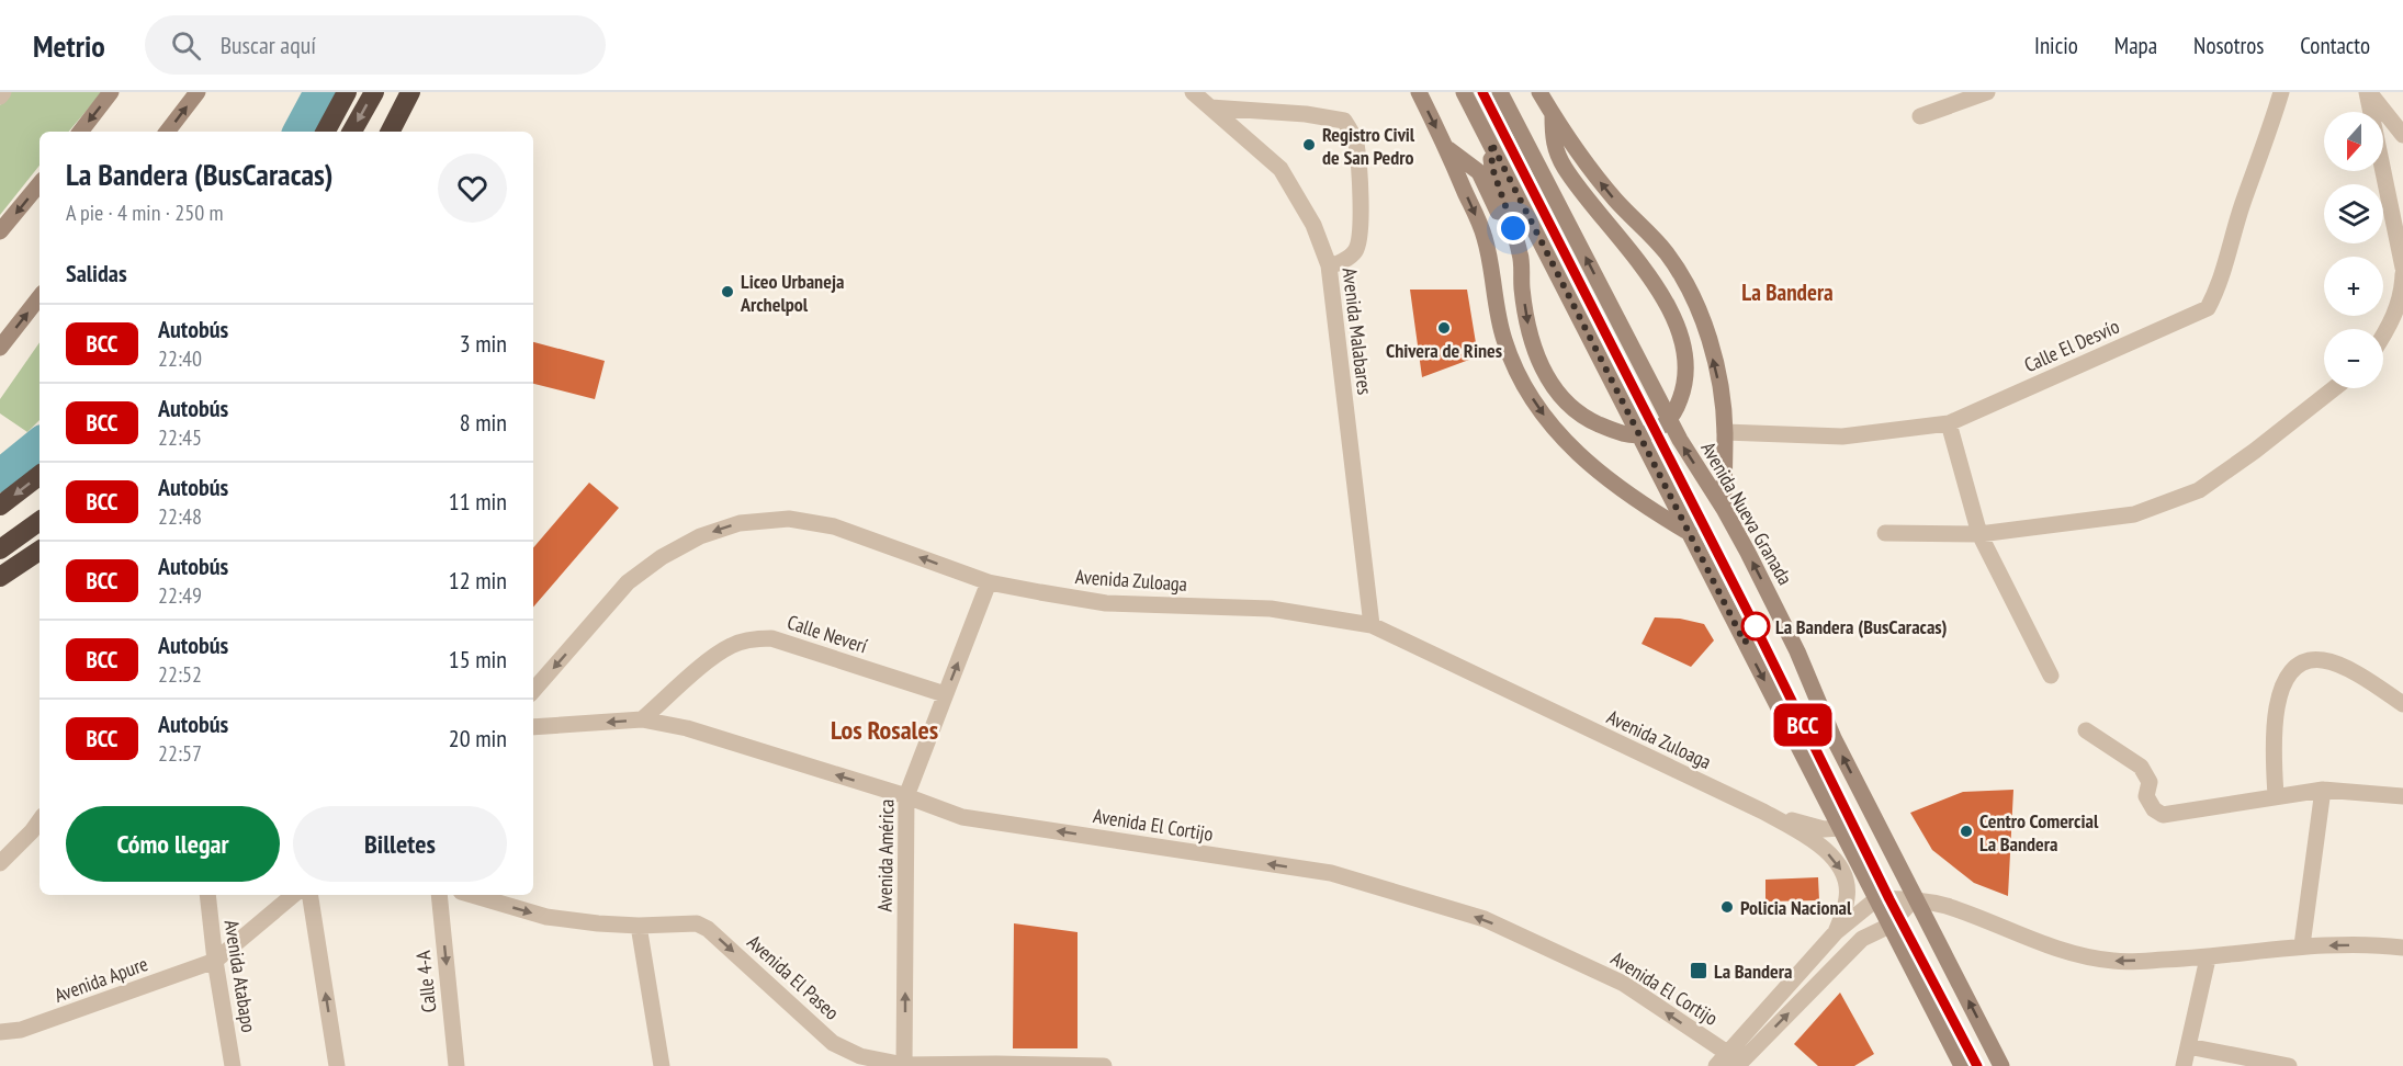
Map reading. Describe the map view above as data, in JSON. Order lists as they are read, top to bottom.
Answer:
{
  "streets": {
    "main road": ["Avenida Nueva Granada"],
    "street": [
      "Avenida Malabares",
      "Calle El Desvío",
      "Avenida Zuloaga",
      "Calle Neverí",
      "Avenida El Cortijo",
      "Avenida América",
      "Avenida Atabapo",
      "Avenida El Paseo",
      "Avenida Apure",
      "Calle 4-A"
    ]
  },
  "crossings": [
    ["Avenida Malabares", "Avenida Zuloaga"],
    ["Avenida Zuloaga", "Avenida América"],
    ["Calle Neverí", "Avenida El Cortijo"],
    ["Calle Neverí", "Avenida América"],
    ["Avenida El Cortijo", "Avenida América"],
    ["Avenida América", "Avenida El Paseo"],
    ["Avenida Atabapo", "Avenida Apure"]
  ],
  "one_way": ["Avenida El Cortijo", "Avenida América", "Avenida El Paseo"],
  "districts": ["La Bandera", "Los Rosales"],
  "places": {
    "other": [
      "Registro Civil de San Pedro",
      "Liceo Urbaneja Archelpol",
      "Chivera de Rines",
      "La Bandera (BusCaracas)",
      "Centro Comercial La Bandera",
      "Policia Nacional"
    ],
    "transit": ["La Bandera"]
  },
  "lines": ["bus line BCC"],
  "north": "bottom",
  "page": {
    "header": "Metrio",
    "search": "Buscar aquí",
    "nav": [
      "Inicio",
      "Mapa",
      "Nosotros",
      "Contacto"
    ],
    "on_map": "BCC",
    "map_buttons": ["+", "−"],
    "heading": [
      ["La Bandera (BusCaracas)", "A pie · 4 min · 250 m"],
      "Salidas"
    ],
    "list": [
      {
        "mark": "BCC",
        "name": "Autobús",
        "note": "22:40",
        "value": "3 min"
      },
      {
        "mark": "BCC",
        "name": "Autobús",
        "note": "22:45",
        "value": "8 min"
      },
      {
        "mark": "BCC",
        "name": "Autobús",
        "note": "22:48",
        "value": "11 min"
      },
      {
        "mark": "BCC",
        "name": "Autobús",
        "note": "22:49",
        "value": "12 min"
      },
      {
        "mark": "BCC",
        "name": "Autobús",
        "note": "22:52",
        "value": "15 min"
      },
      {
        "mark": "BCC",
        "name": "Autobús",
        "note": "22:57",
        "value": "20 min"
      }
    ],
    "buttons": ["Cómo llegar", "Billetes"]
  }
}
